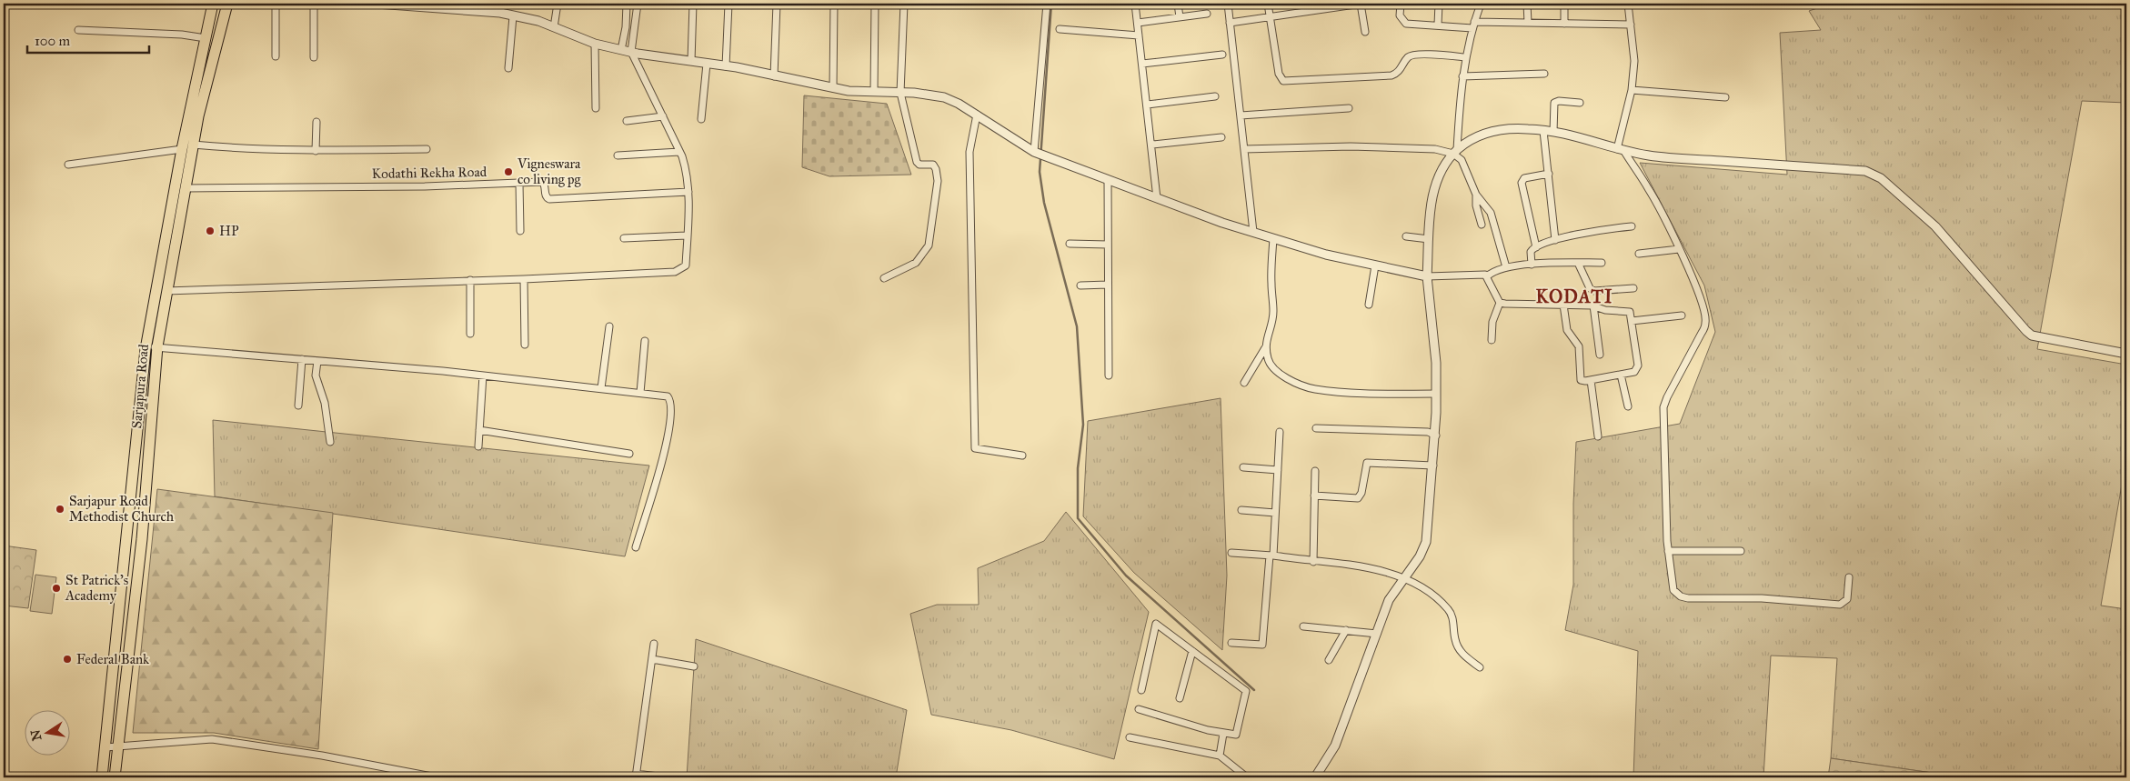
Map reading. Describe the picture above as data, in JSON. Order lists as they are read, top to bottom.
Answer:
{
  "streets": {
    "main road": ["Sarjapura Road"],
    "street": ["Kodathi Rekha Road"]
  },
  "crossings": [
    ["Kodathi Rekha Road", "Sarjapura Road"]
  ],
  "districts": ["KODATI"],
  "places": [
    "Vigneswara co living pg",
    "HP",
    "Sarjapur Road Methodist Church",
    "St Patrick's Academy",
    "Federal Bank"
  ],
  "scale_bar": "100 m",
  "north": "left"
}
